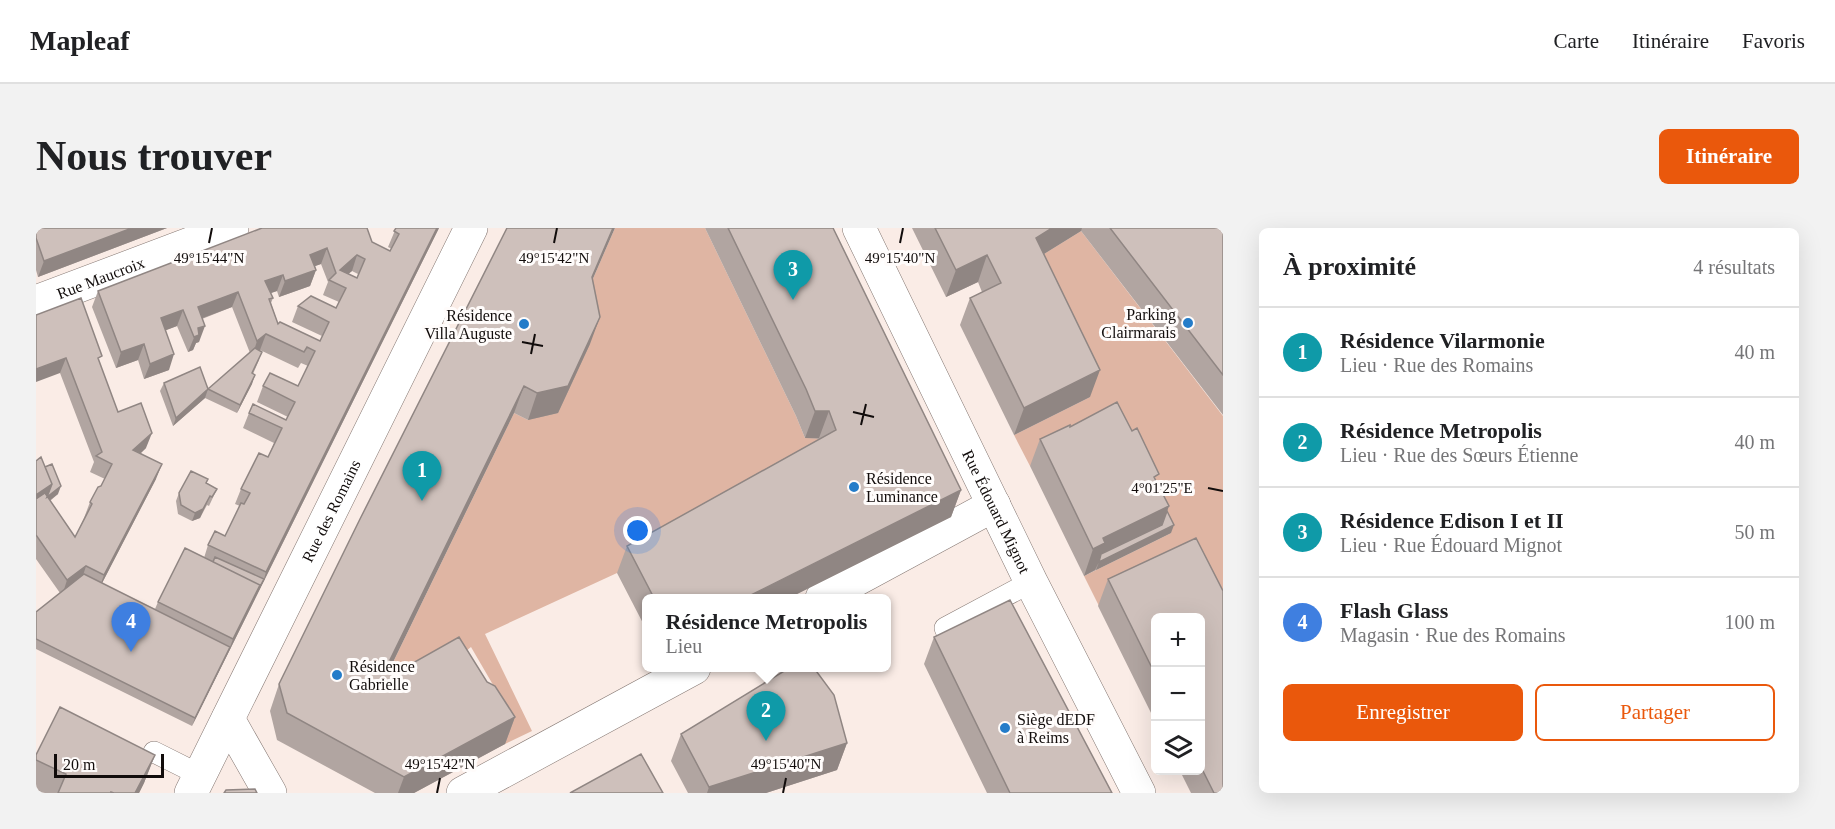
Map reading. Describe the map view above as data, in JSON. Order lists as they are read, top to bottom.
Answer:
{
  "streets": {
    "street": ["Rue Maucroix", "Rue des Romains", "Rue Édouard Mignot"]
  },
  "places": [
    "Parking Clairmarais",
    "Résidence Villa Auguste",
    "Résidence Luminance",
    "Résidence Gabrielle",
    "Siège dEDF à Reims"
  ],
  "scale_bar": "20 m",
  "page": {
    "header": "Mapleaf",
    "nav": ["Carte", "Itinéraire", "Favoris"],
    "buttons": [
      "Itinéraire",
      ["Enregistrer", "Partager"]
    ],
    "title": "Nous trouver",
    "heading": ["À proximité", "4 résultats"],
    "pins": [
      "3",
      "1",
      "4",
      "2"
    ],
    "list": [
      {
        "mark": "1",
        "name": "Résidence Vilarmonie",
        "note": "Lieu · Rue des Romains",
        "value": "40 m"
      },
      {
        "mark": "2",
        "name": "Résidence Metropolis",
        "note": "Lieu · Rue des Sœurs Étienne",
        "value": "40 m"
      },
      {
        "mark": "3",
        "name": "Résidence Edison I et II",
        "note": "Lieu · Rue Édouard Mignot",
        "value": "50 m"
      },
      {
        "mark": "4",
        "name": "Flash Glass",
        "note": "Magasin · Rue des Romains",
        "value": "100 m"
      }
    ],
    "popup": ["Résidence Metropolis", "Lieu"],
    "map_buttons": ["+", "−"],
    "scale": "20 m"
  },
  "coordinates": [
    "49°15'44\"N",
    "49°15'42\"N",
    "49°15'40\"N",
    "4°01'25\"E"
  ]
}
